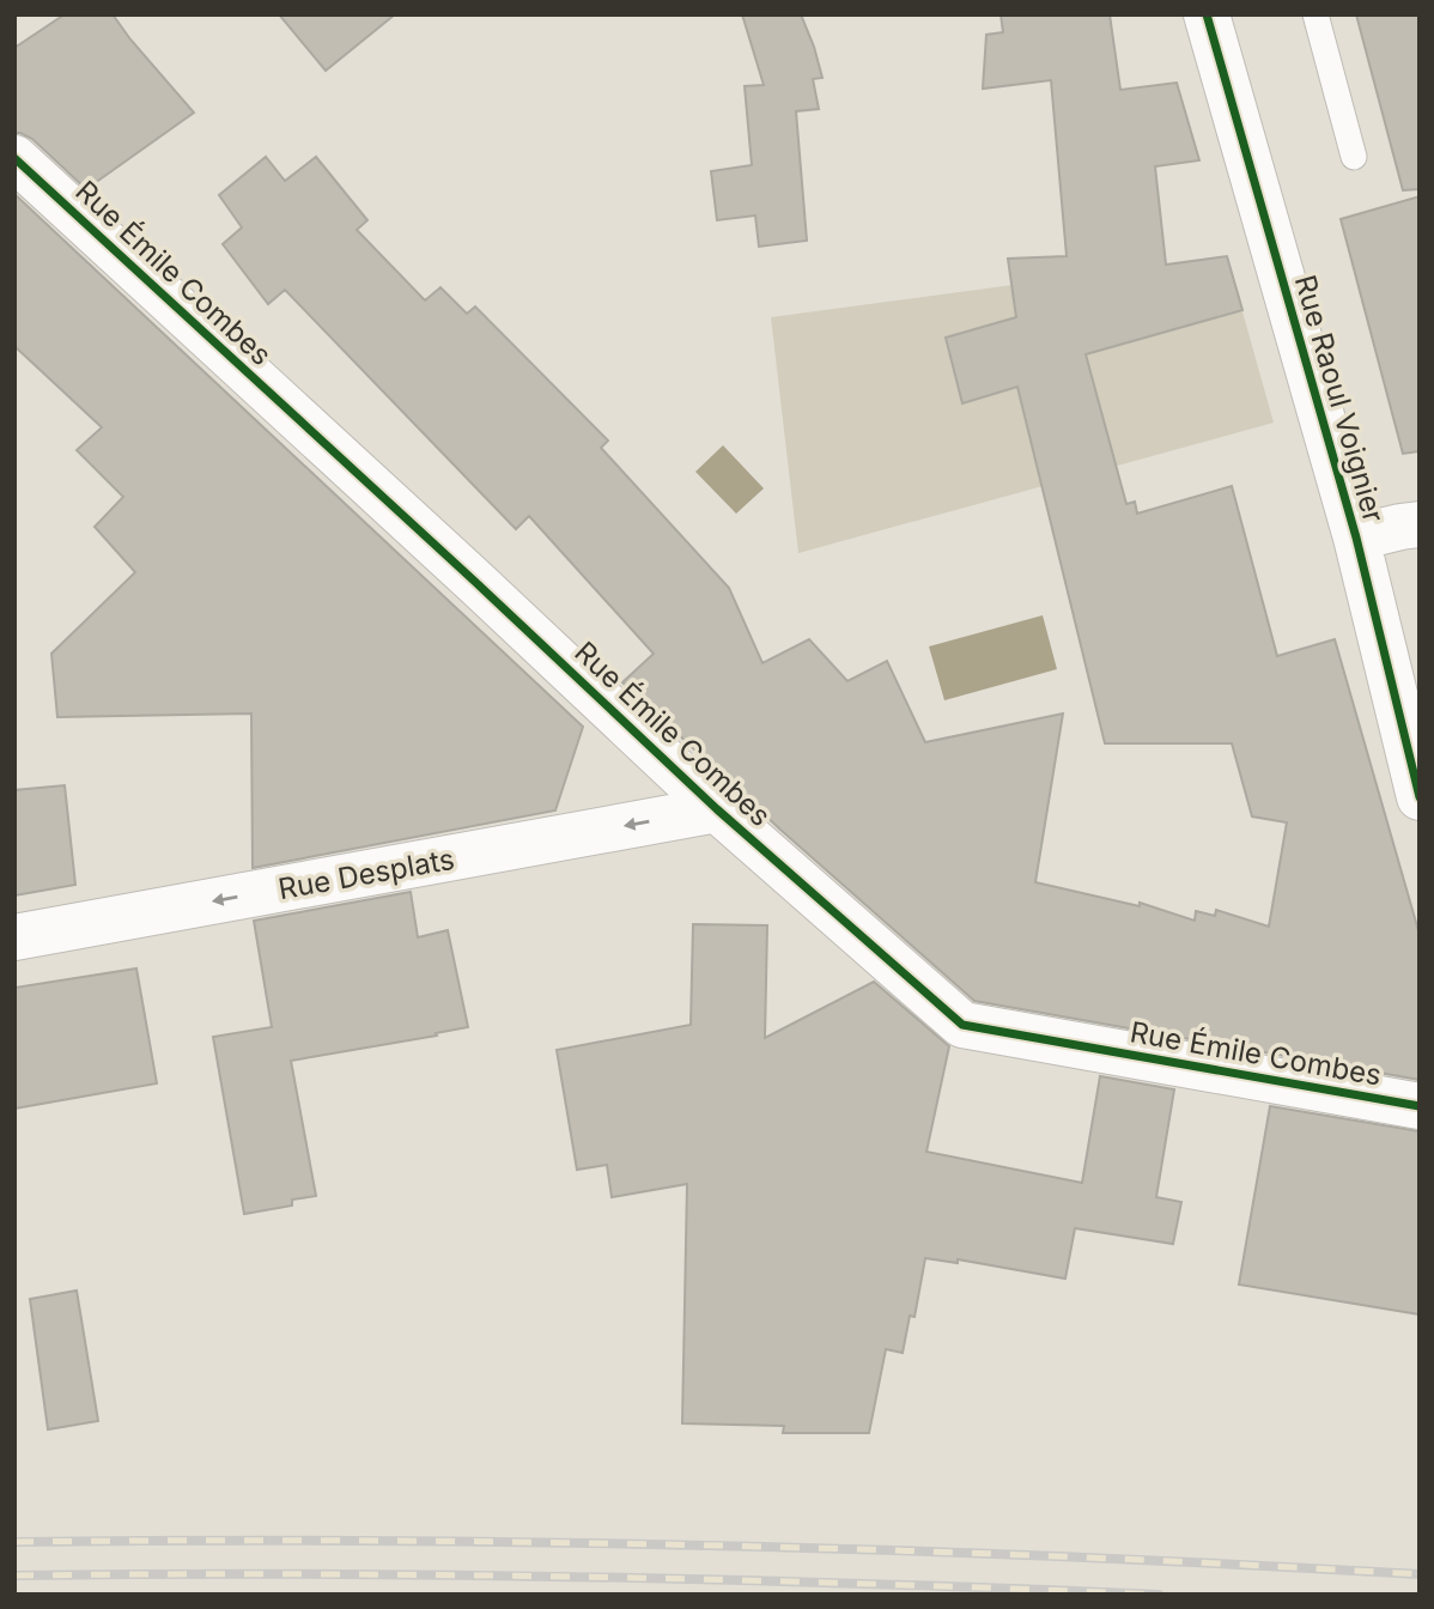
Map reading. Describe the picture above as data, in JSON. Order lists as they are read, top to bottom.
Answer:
{
  "streets": {
    "street": ["Rue Émile Combes", "Rue Raoul Voignier", "Rue Desplats"]
  },
  "crossings": [
    ["Rue Émile Combes", "Rue Desplats"]
  ],
  "one_way": ["Rue Desplats"]
}
